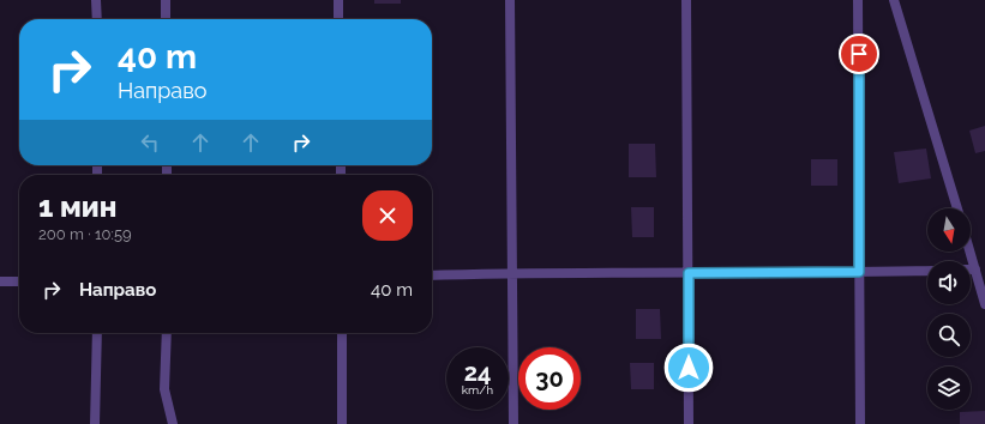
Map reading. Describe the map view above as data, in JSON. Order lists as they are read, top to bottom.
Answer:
{
  "north": "bottom",
  "page": {
    "turn": ["40 m", "Направо"],
    "heading": ["1 мин", "200 m · 10:59"],
    "list": [
      {
        "name": "Направо",
        "value": "40 m"
      }
    ],
    "speed": "24 km/h",
    "limit": "30"
  }
}
